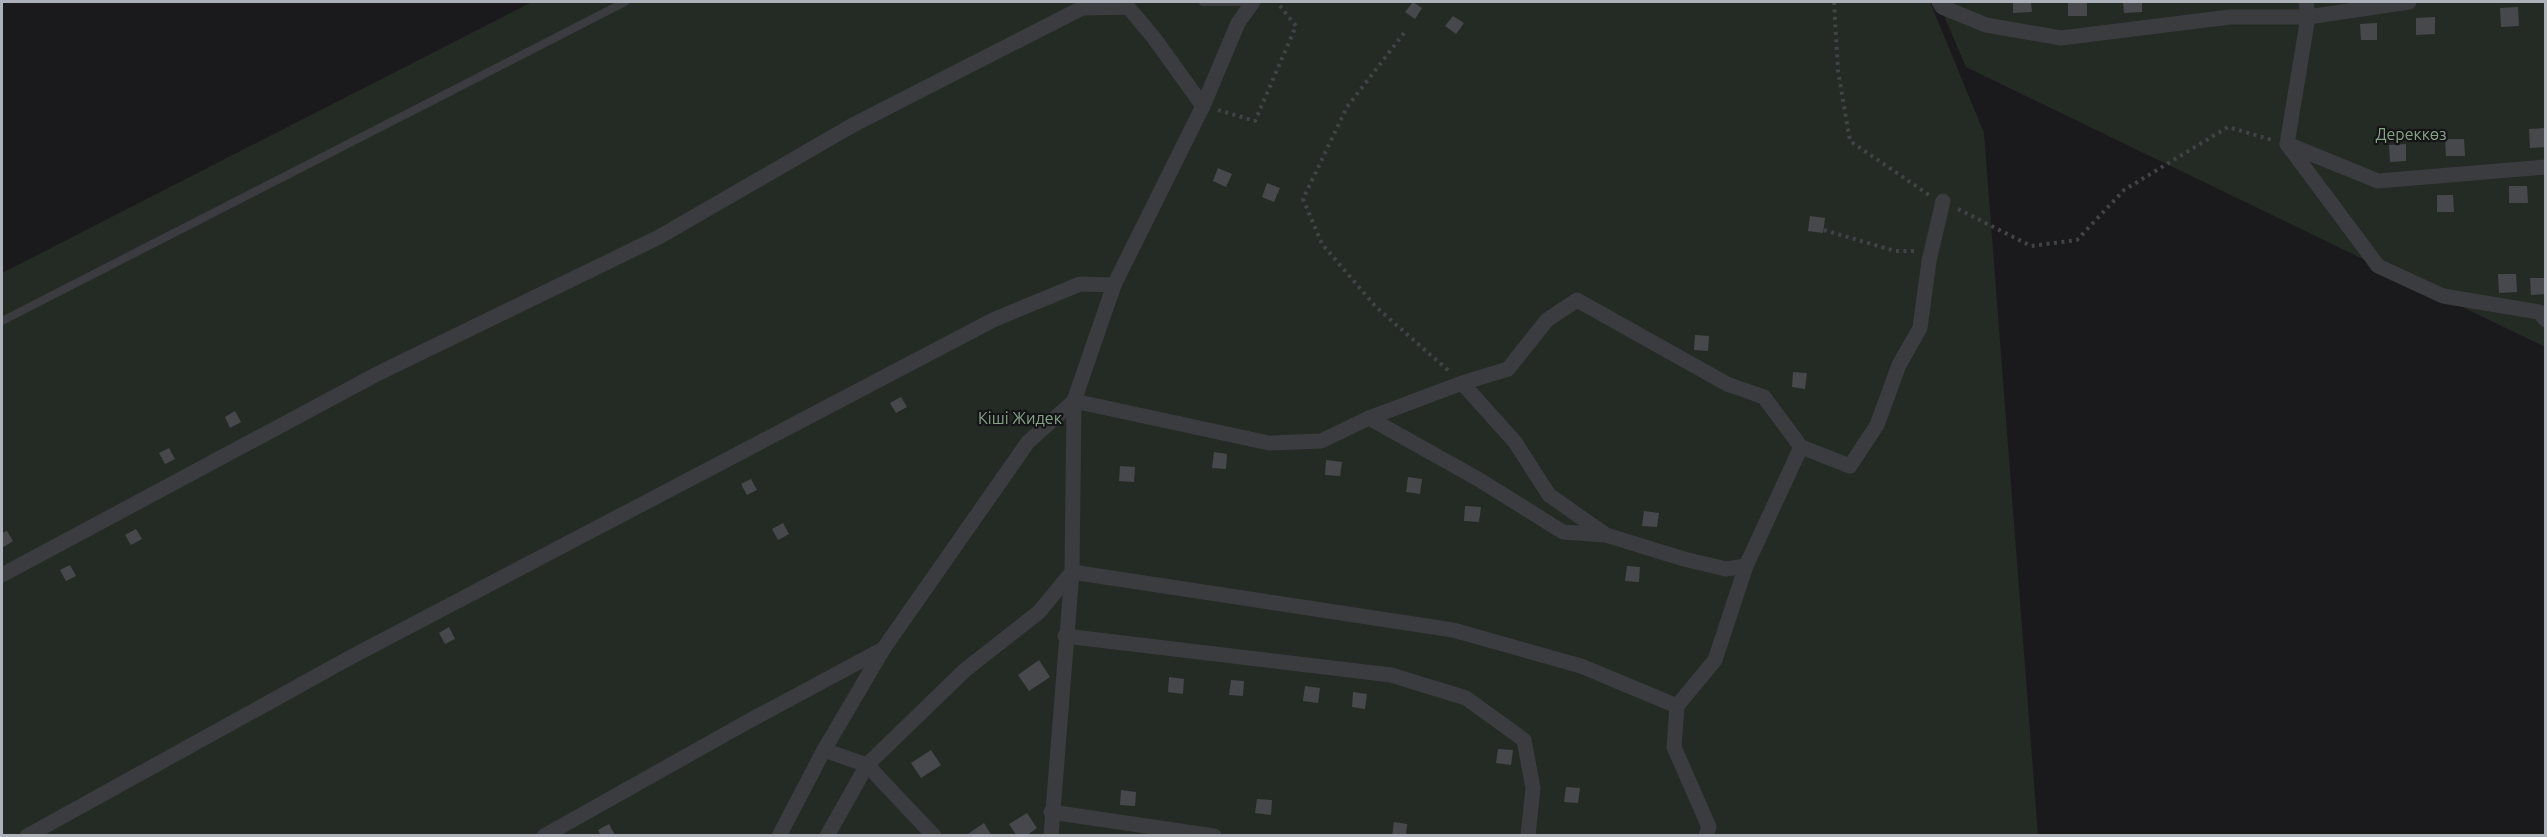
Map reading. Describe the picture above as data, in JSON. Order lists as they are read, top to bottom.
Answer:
{
  "parks": ["Дереккөз", "Кіші Жидек"]
}
